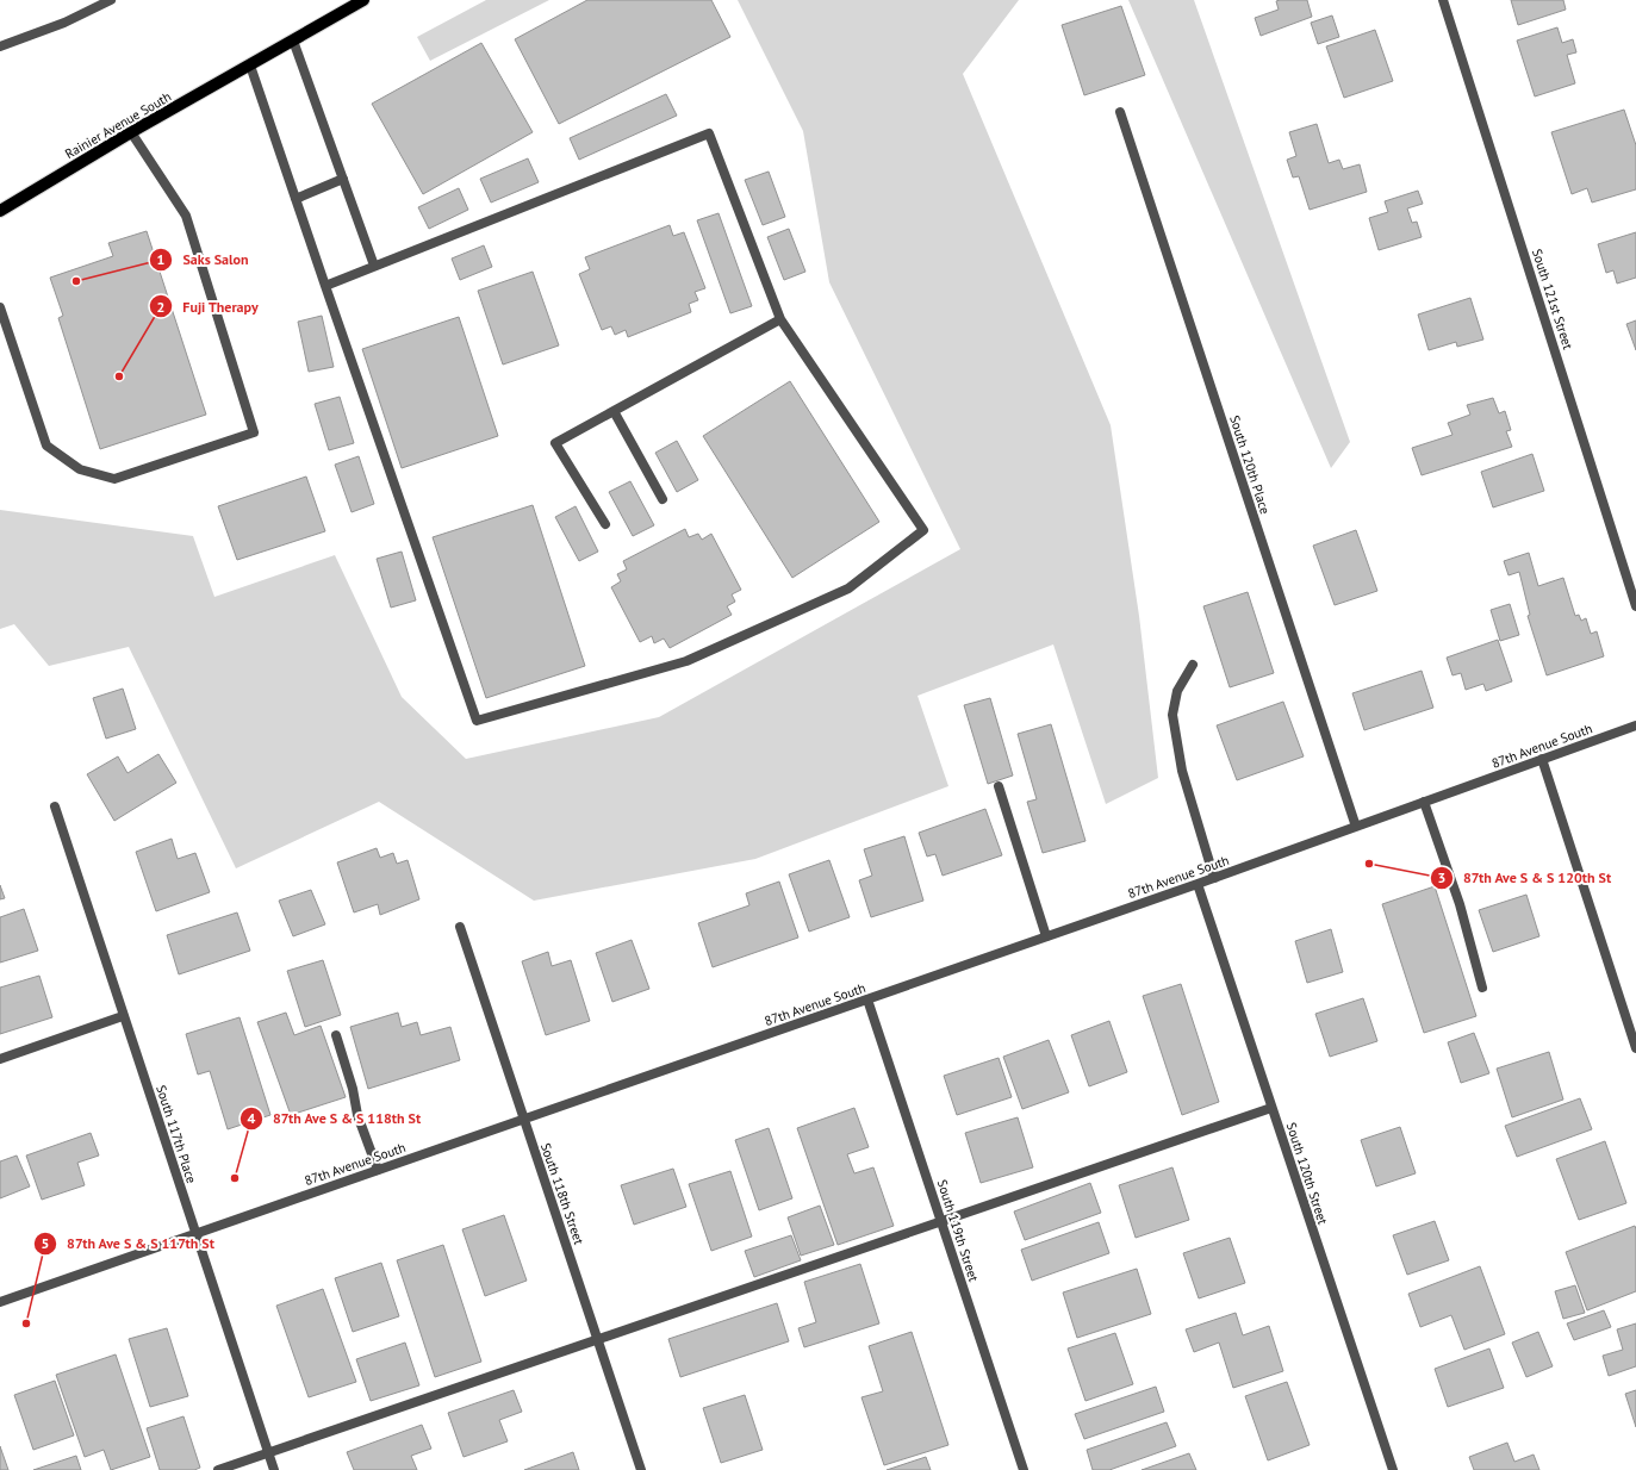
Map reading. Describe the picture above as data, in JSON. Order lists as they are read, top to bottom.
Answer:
{
  "streets": {
    "main road": ["Rainier Avenue South"],
    "street": [
      "South 121st Street",
      "South 120th Place",
      "87th Avenue South",
      "South 117th Place",
      "South 120th Street",
      "South 118th Street",
      "South 119th Street"
    ]
  },
  "crossings": [
    ["South 120th Place", "87th Avenue South"],
    ["87th Avenue South", "South 117th Place"],
    ["87th Avenue South", "South 120th Street"],
    ["87th Avenue South", "South 118th Street"],
    ["87th Avenue South", "South 119th Street"]
  ],
  "places": [
    "Saks Salon",
    "Fuji Therapy",
    "87th Ave S & S 120th St",
    "87th Ave S & S 118th St",
    "87th Ave S & S 117th St"
  ]
}
